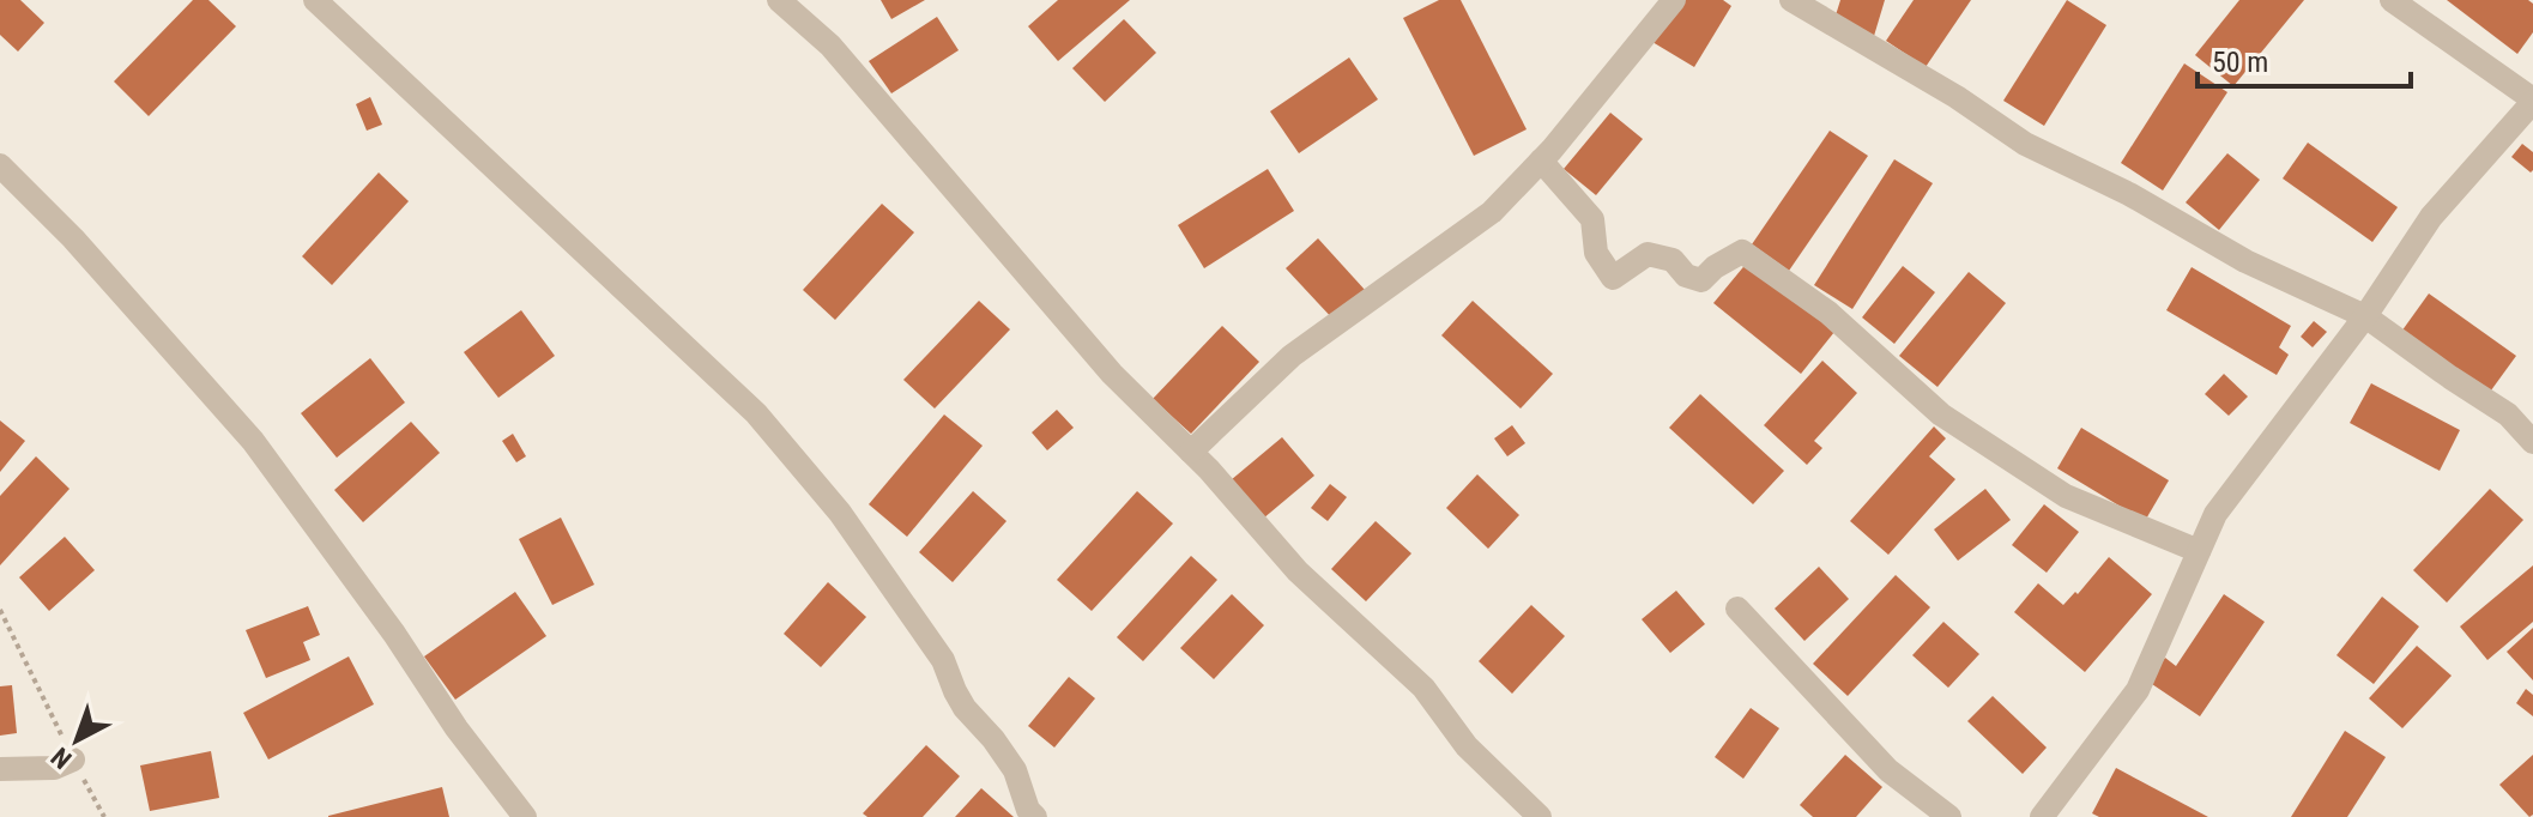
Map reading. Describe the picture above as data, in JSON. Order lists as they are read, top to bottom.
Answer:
{
  "scale_bar": "50 m",
  "north": "bottom left"
}
